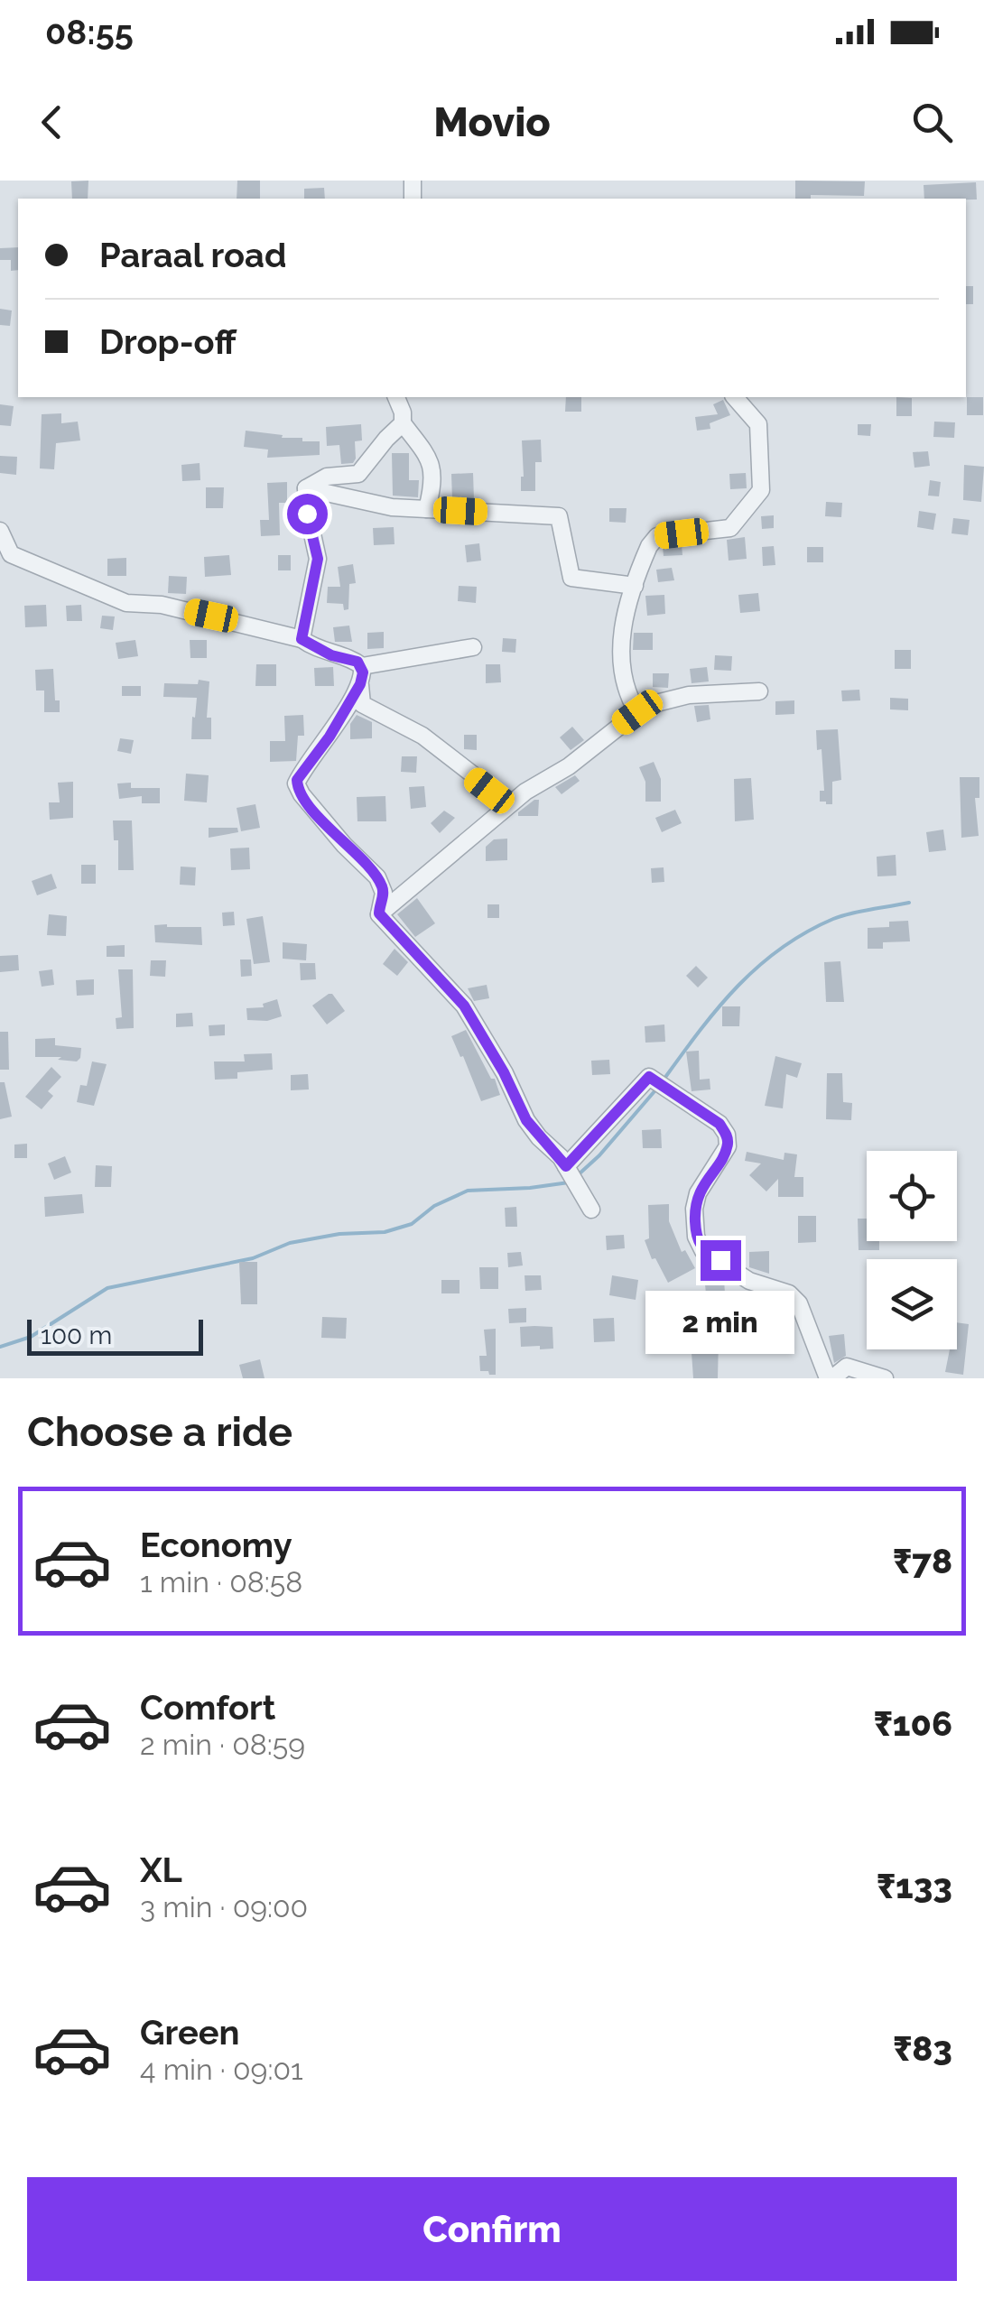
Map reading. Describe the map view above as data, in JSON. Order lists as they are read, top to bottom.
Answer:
{
  "scale_bar": "100 m",
  "page": {
    "status": "08:55",
    "header": "Movio",
    "banner": ["Paraal road", "Drop-off"],
    "bubble": "2 min",
    "scale": "100 m",
    "heading": "Choose a ride",
    "list": [
      {
        "name": "Economy",
        "note": "1 min · 08:58",
        "value": "₹78"
      },
      {
        "name": "Comfort",
        "note": "2 min · 08:59",
        "value": "₹106"
      },
      {
        "name": "XL",
        "note": "3 min · 09:00",
        "value": "₹133"
      },
      {
        "name": "Green",
        "note": "4 min · 09:01",
        "value": "₹83"
      }
    ],
    "buttons": "Confirm"
  }
}
